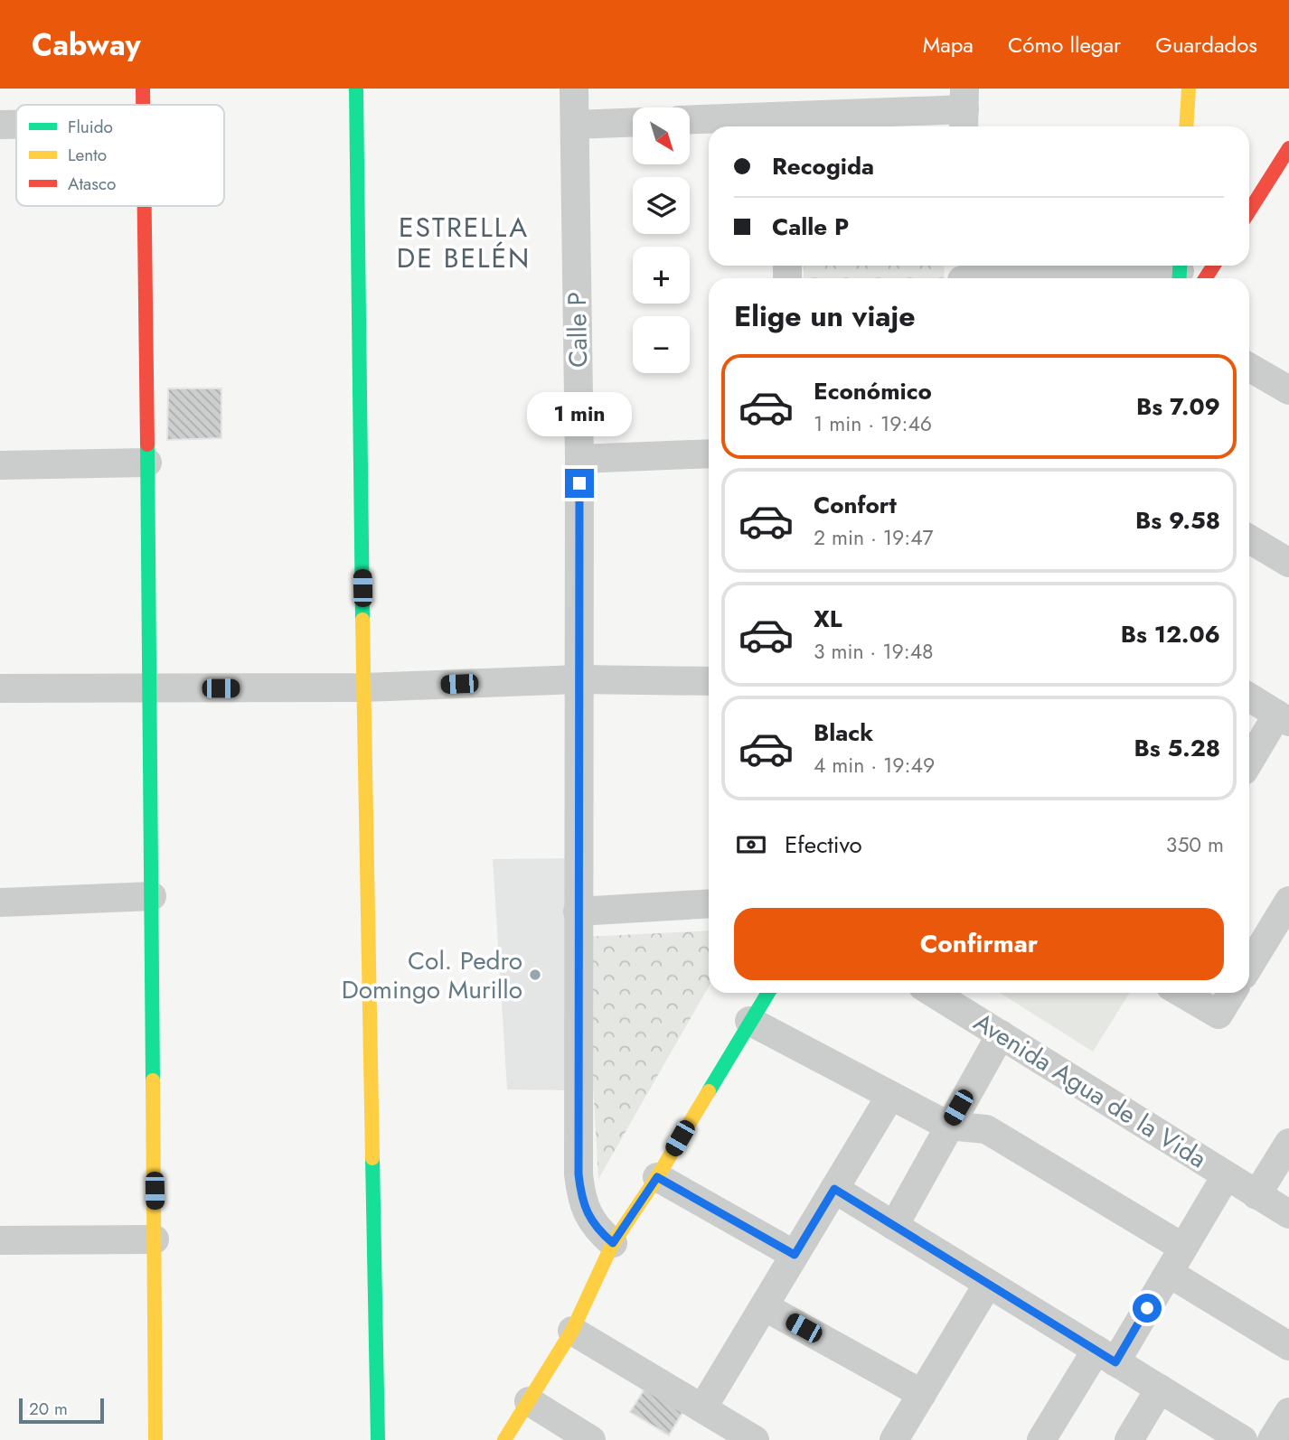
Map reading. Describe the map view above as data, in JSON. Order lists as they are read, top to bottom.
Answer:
{
  "streets": {
    "street": ["Calle P", "Avenida Agua de la Vida"]
  },
  "districts": ["ESTRELLA DE BELÉN"],
  "places": ["Col. Pedro Domingo Murillo"],
  "legend": ["Fluido", "Lento", "Atasco"],
  "scale_bar": "20 m",
  "north": "bottom right",
  "page": {
    "header": "Cabway",
    "nav": ["Mapa", "Cómo llegar", "Guardados"],
    "map_buttons": ["+", "−"],
    "banner": ["Recogida", "Calle P"],
    "heading": "Elige un viaje",
    "list": [
      {
        "name": "Económico",
        "note": "1 min · 19:46",
        "value": "Bs 7.09"
      },
      {
        "name": "Confort",
        "note": "2 min · 19:47",
        "value": "Bs 9.58"
      },
      {
        "name": "XL",
        "note": "3 min · 19:48",
        "value": "Bs 12.06"
      },
      {
        "name": "Black",
        "note": "4 min · 19:49",
        "value": "Bs 5.28"
      }
    ],
    "bubble": "1 min",
    "pay": ["Efectivo", "350 m"],
    "buttons": "Confirmar",
    "scale": "20 m"
  }
}
